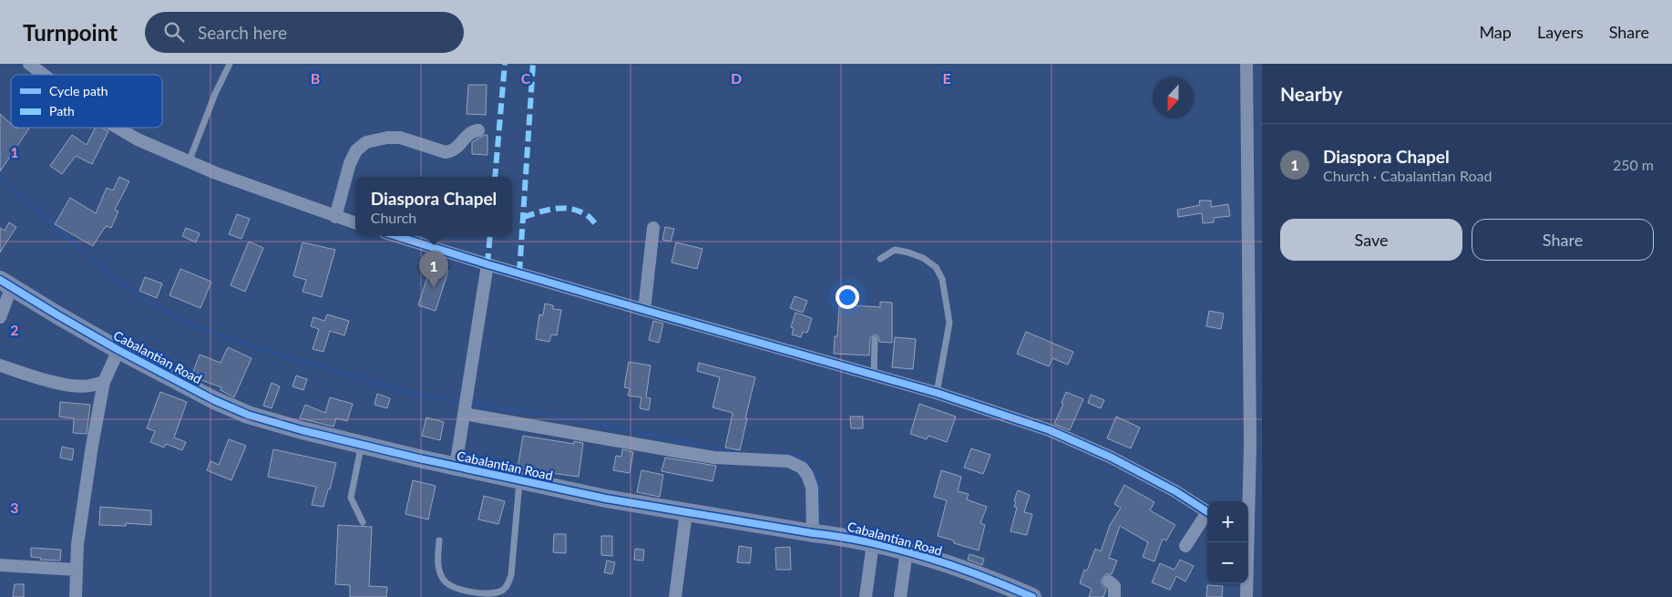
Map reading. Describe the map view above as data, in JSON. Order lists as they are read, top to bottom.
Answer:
{
  "streets": {
    "street": ["Cabalantian Road"]
  },
  "legend": ["Cycle path", "Path"],
  "north": "bottom",
  "page": {
    "header": "Turnpoint",
    "search": "Search here",
    "nav": ["Map", "Layers", "Share"],
    "heading": "Nearby",
    "list": [
      {
        "mark": "1",
        "name": "Diaspora Chapel",
        "note": "Church · Cabalantian Road",
        "value": "250 m"
      }
    ],
    "popup": ["Diaspora Chapel", "Church"],
    "buttons": ["Save", "Share"],
    "pins": "1",
    "map_buttons": ["+", "−"]
  },
  "grid": {
    "columns": [
      "B",
      "C",
      "D",
      "E"
    ],
    "rows": ["1", "2", "3"]
  }
}
